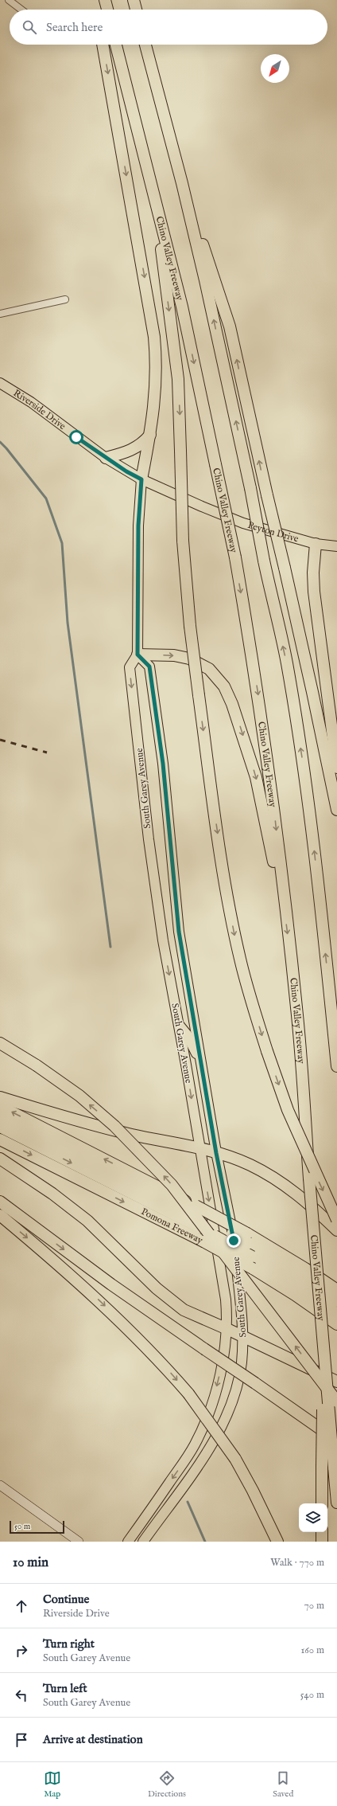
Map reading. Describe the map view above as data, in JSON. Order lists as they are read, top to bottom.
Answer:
{
  "streets": {
    "highway": ["Chino Valley Freeway", "Pomona Freeway"],
    "main road": ["Riverside Drive", "Peyton Drive", "South Garey Avenue"]
  },
  "crossings": [
    ["Riverside Drive", "Peyton Drive"],
    ["Riverside Drive", "South Garey Avenue"],
    ["Peyton Drive", "South Garey Avenue"]
  ],
  "scale_bar": "50 m",
  "north": "bottom left",
  "page": {
    "search": "Search here",
    "scale": "50 m",
    "heading": ["10 min", "Walk · 770 m"],
    "list": [
      ["Continue", "Riverside Drive", "70 m"],
      ["Turn right", "South Garey Avenue", "160 m"],
      ["Turn left", "South Garey Avenue", "540 m"],
      "Arrive at destination"
    ],
    "nav": ["Map", "Directions", "Saved"]
  }
}
